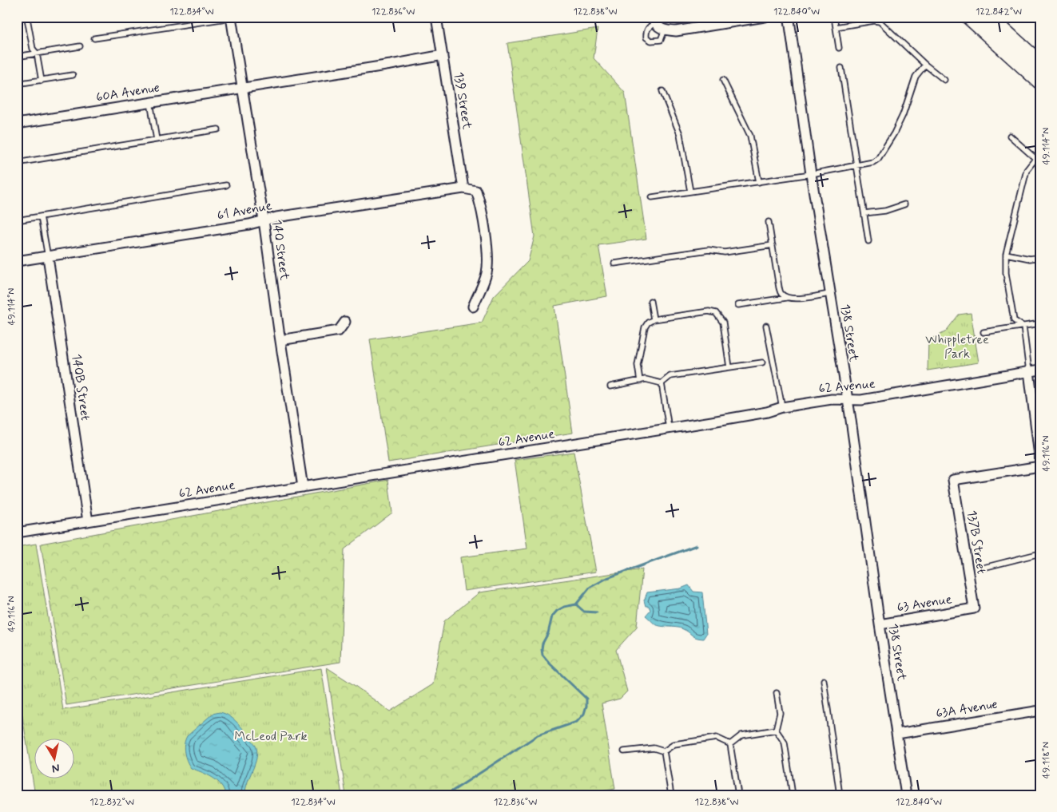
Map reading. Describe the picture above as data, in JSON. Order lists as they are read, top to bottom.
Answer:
{
  "streets": {
    "street": [
      "60A Avenue",
      "139 Street",
      "61 Avenue",
      "140 Street",
      "138 Street",
      "62 Avenue",
      "140B Street",
      "137B Street",
      "63 Avenue",
      "63A Avenue"
    ]
  },
  "crossings": [
    ["60A Avenue", "139 Street"],
    ["60A Avenue", "140 Street"],
    ["139 Street", "61 Avenue"],
    ["61 Avenue", "140 Street"],
    ["61 Avenue", "140B Street"],
    ["140 Street", "62 Avenue"],
    ["138 Street", "62 Avenue"],
    ["138 Street", "63 Avenue"],
    ["138 Street", "63A Avenue"],
    ["62 Avenue", "140B Street"],
    ["137B Street", "63 Avenue"]
  ],
  "parks": ["Whippletree Park", "McLeod Park"],
  "north": "bottom",
  "coordinates": [
    "122.834°W",
    "122.836°W",
    "122.838°W",
    "122.840°W",
    "122.842°W",
    "49.114°N",
    "49.116°N",
    "49.118°N",
    "122.832°W"
  ]
}
